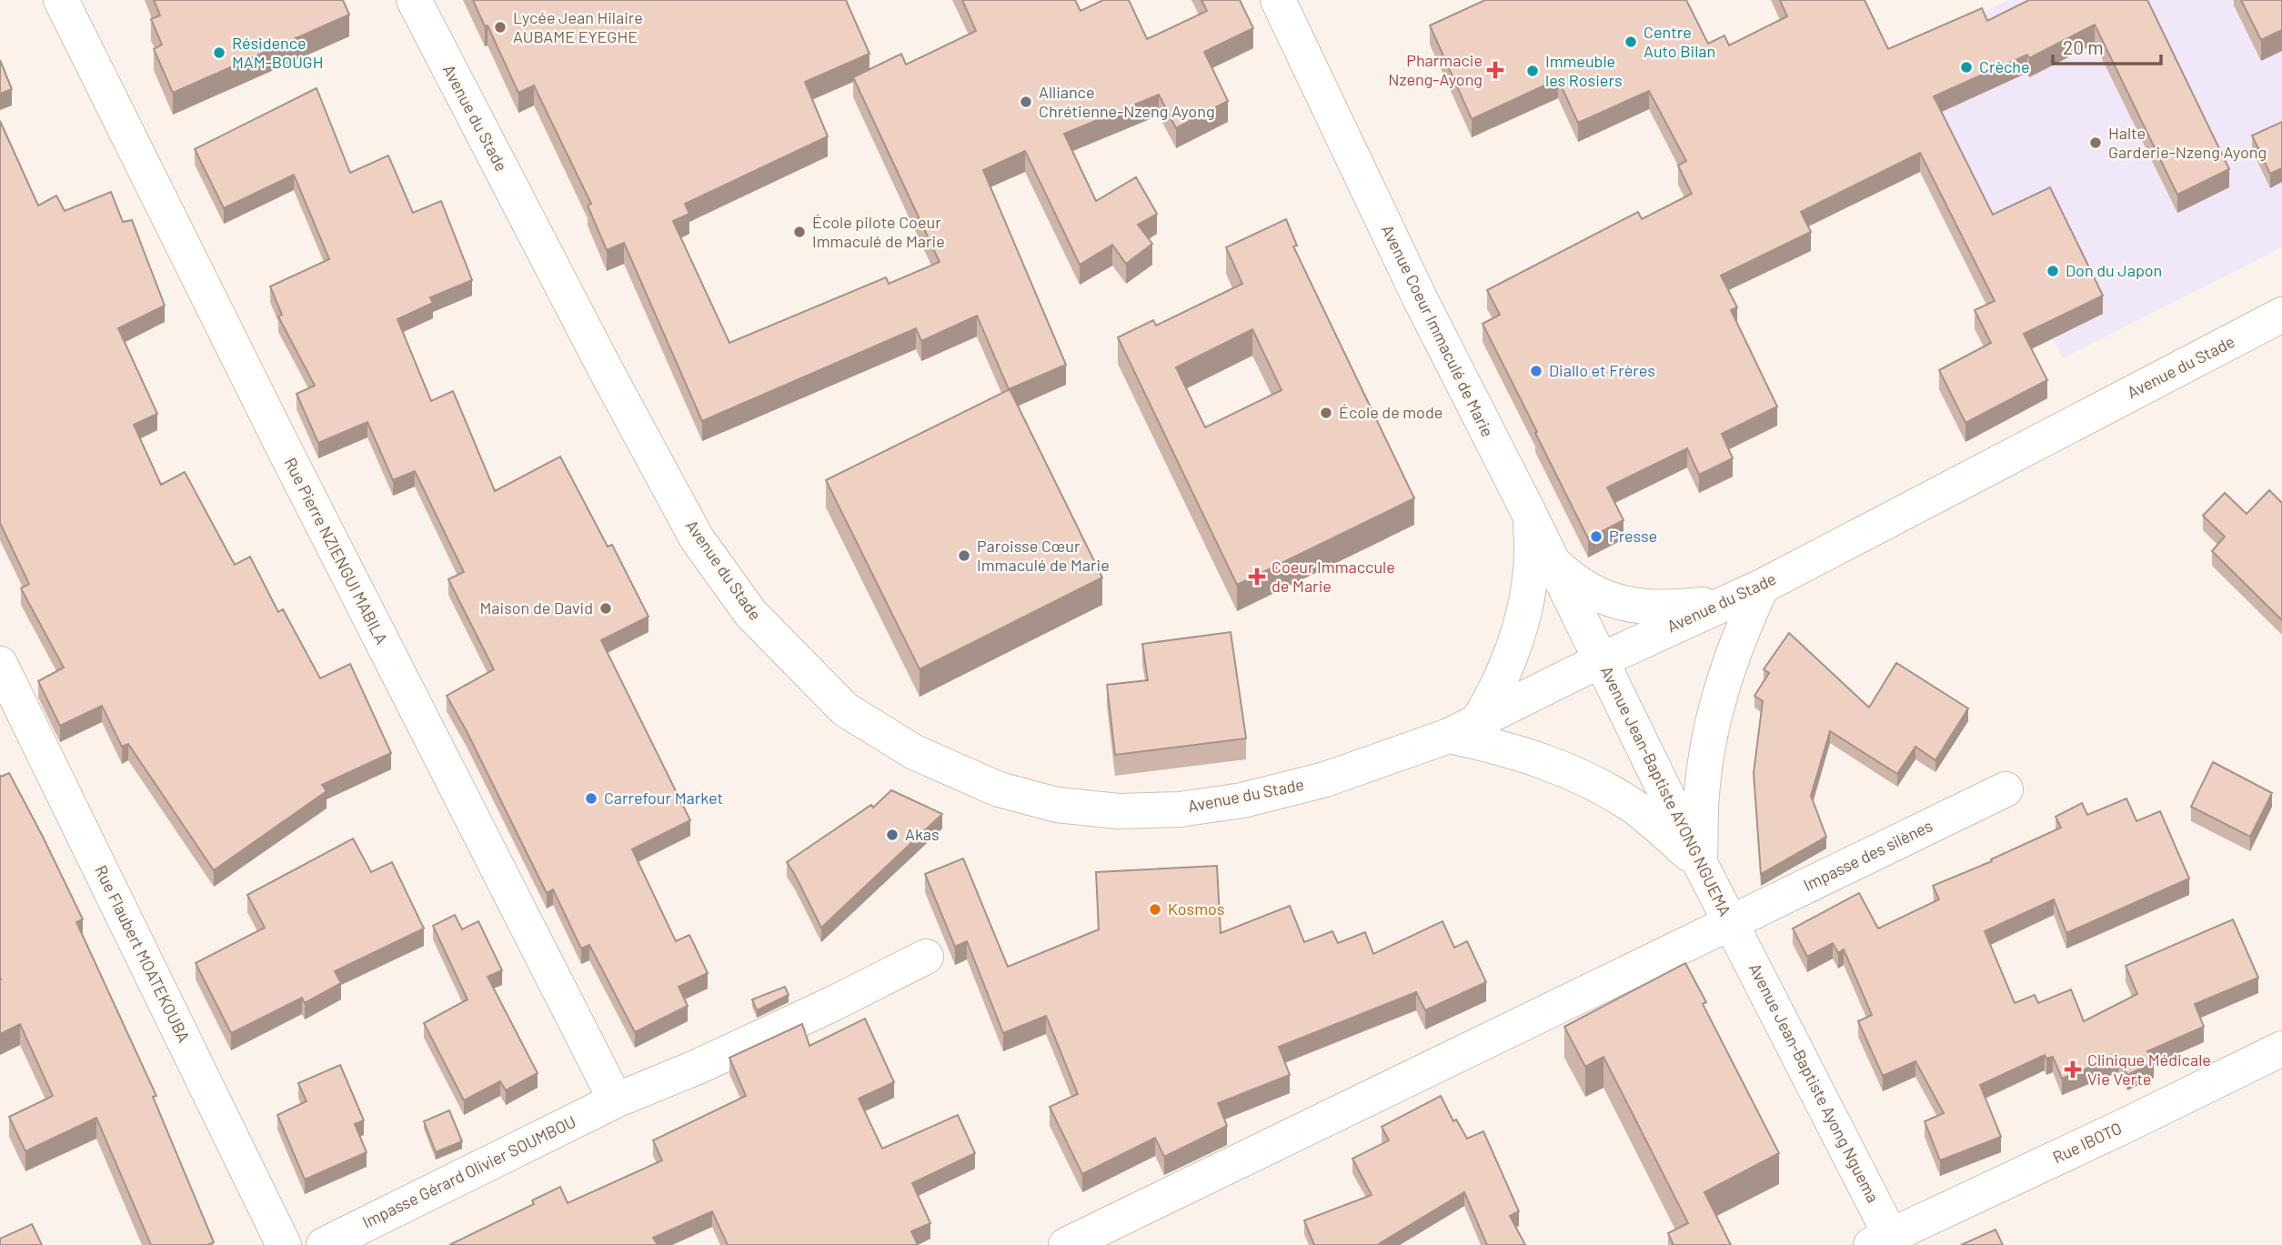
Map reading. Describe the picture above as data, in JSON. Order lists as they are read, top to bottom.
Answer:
{
  "streets": {
    "main road": [
      "Avenue du Stade",
      "Avenue Coeur Immaculé de Marie",
      "Rue Pierre NZIENGUI MABILA",
      "Avenue Jean-Baptiste AYONG NGUEMA",
      "Impasse des silènes",
      "Rue Flaubert MOATEKOUBA",
      "Avenue Jean-Baptiste Ayong Nguema",
      "Rue IBOTO",
      "Impasse Gérard Olivier SOUMBOU"
    ]
  },
  "crossings": [
    ["Avenue du Stade", "Avenue Coeur Immaculé de Marie"],
    ["Avenue du Stade", "Avenue Jean-Baptiste AYONG NGUEMA"],
    ["Avenue Coeur Immaculé de Marie", "Avenue Jean-Baptiste AYONG NGUEMA"],
    ["Rue Pierre NZIENGUI MABILA", "Impasse Gérard Olivier SOUMBOU"],
    ["Avenue Jean-Baptiste AYONG NGUEMA", "Impasse des silènes"],
    ["Avenue Jean-Baptiste AYONG NGUEMA", "Avenue Jean-Baptiste Ayong Nguema"],
    ["Impasse des silènes", "Avenue Jean-Baptiste Ayong Nguema"],
    ["Avenue Jean-Baptiste Ayong Nguema", "Rue IBOTO"]
  ],
  "places": {
    "other": [
      "Lycée Jean Hilaire AUBAME EYEGHE",
      "Centre Auto Bilan",
      "Résidence MAM-BOUGH",
      "Crèche",
      "Immeuble les Rosiers",
      "Alliance Chrétienne-Nzeng Ayong",
      "Halte Garderie-Nzeng Ayong",
      "École pilote Coeur Immaculé de Marie",
      "Don du Japon",
      "Diallo et Frères",
      "École de mode",
      "Presse",
      "Paroisse Cœur Immaculé de Marie",
      "Maison de David",
      "Carrefour Market",
      "Akas",
      "Kosmos"
    ],
    "health": ["Pharmacie Nzeng-Ayong", "Coeur Immaccule de Marie", "Clinique Médicale Vie Verte"]
  },
  "scale_bar": "20 m"
}
